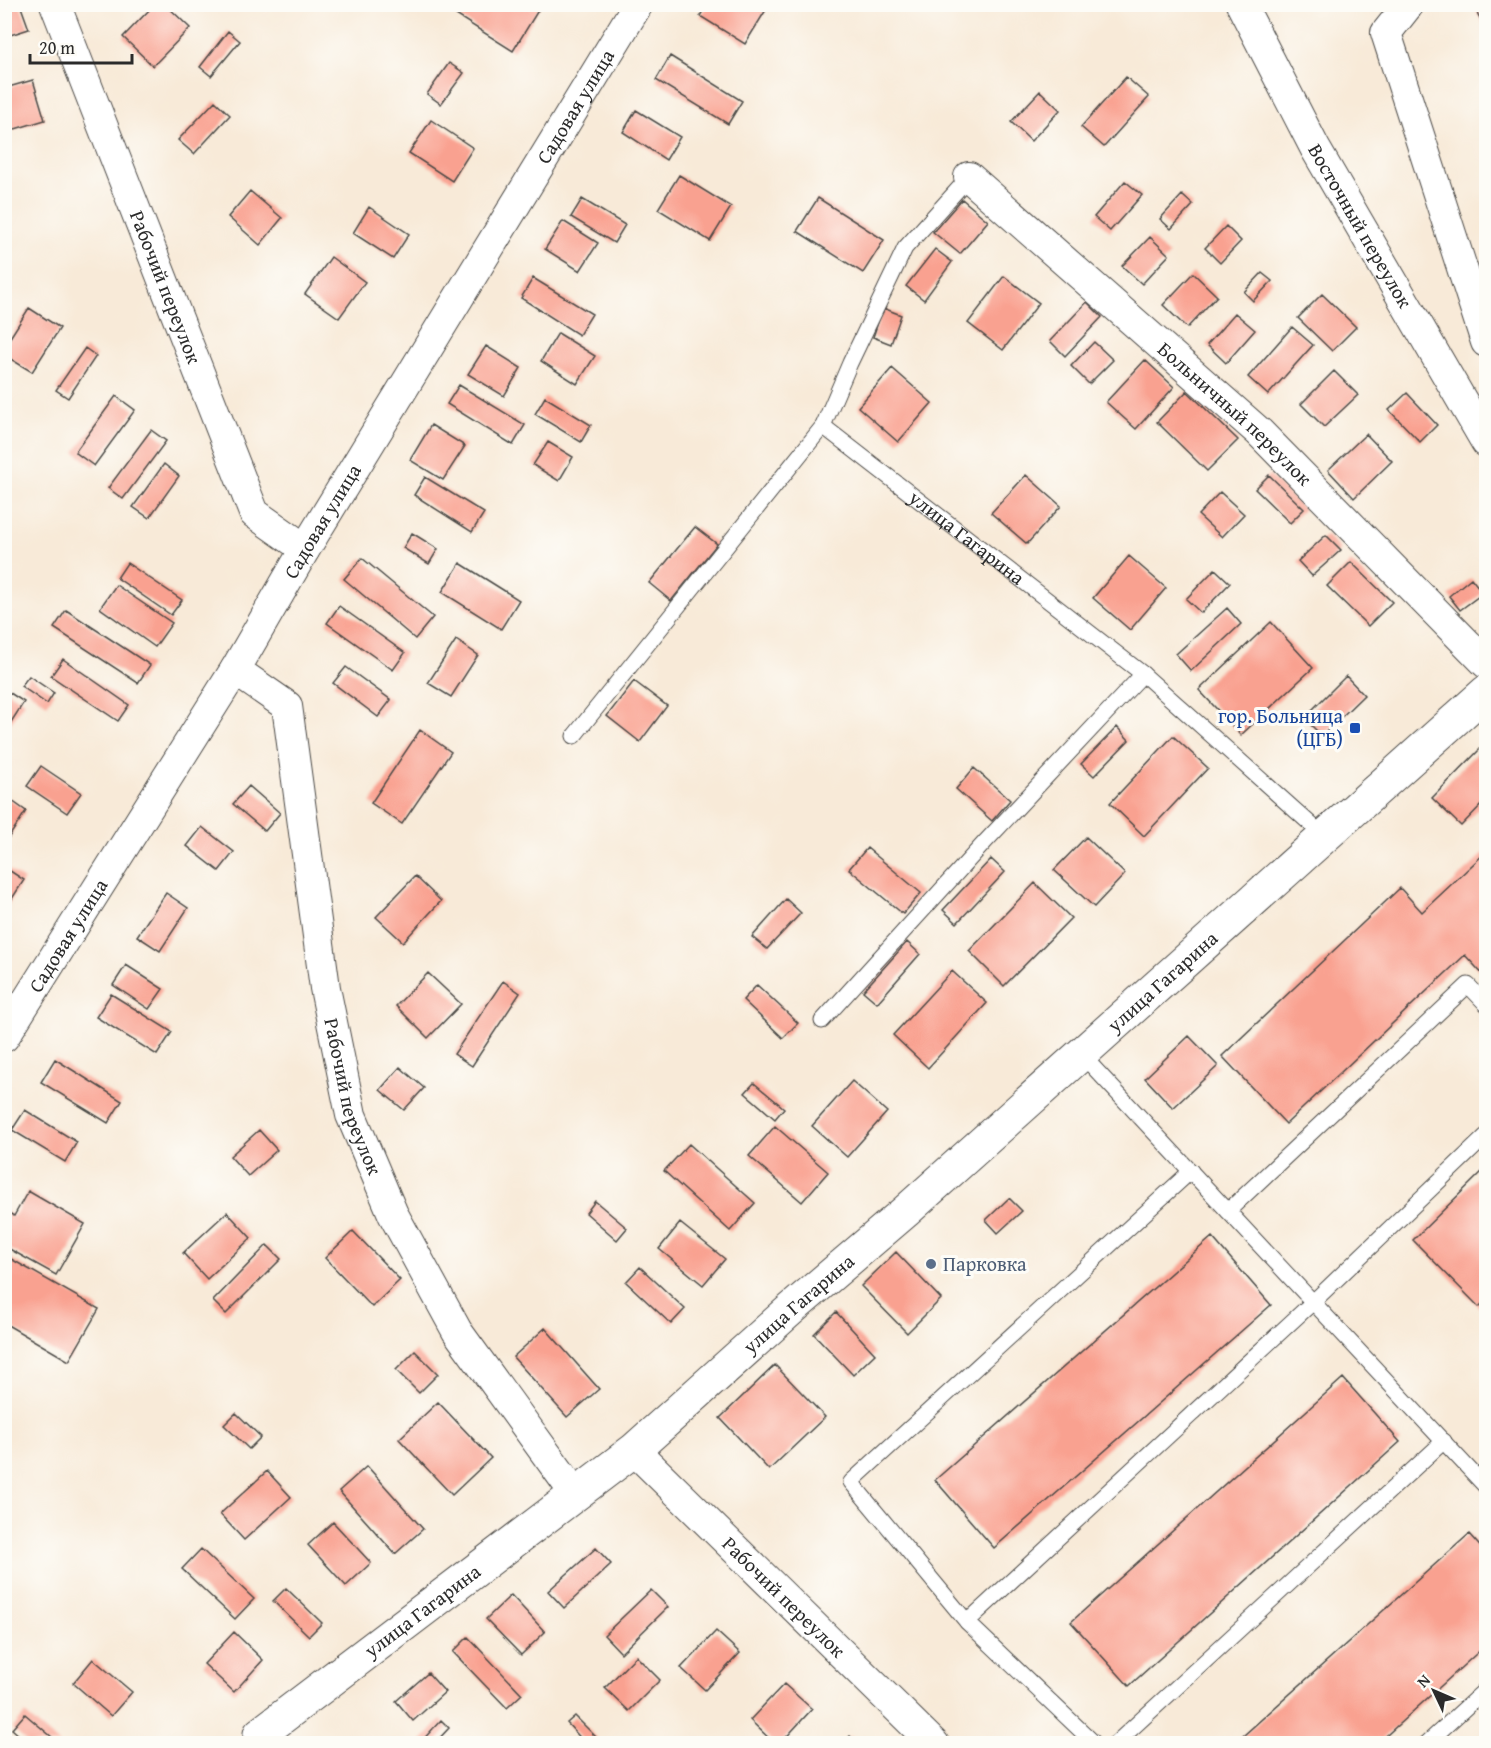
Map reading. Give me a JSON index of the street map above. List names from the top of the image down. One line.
{"streets":{"street":["Садовая улица","Восточный переулок","Рабочий переулок","Больничный переулок","улица Гагарина"]},"crossings":[["Садовая улица","Рабочий переулок"],["Рабочий переулок","улица Гагарина"]],"places":{"transit":["гор. Больница (ЦГБ)"],"other":["Парковка"]},"scale_bar":"20 m","north":"top left"}
